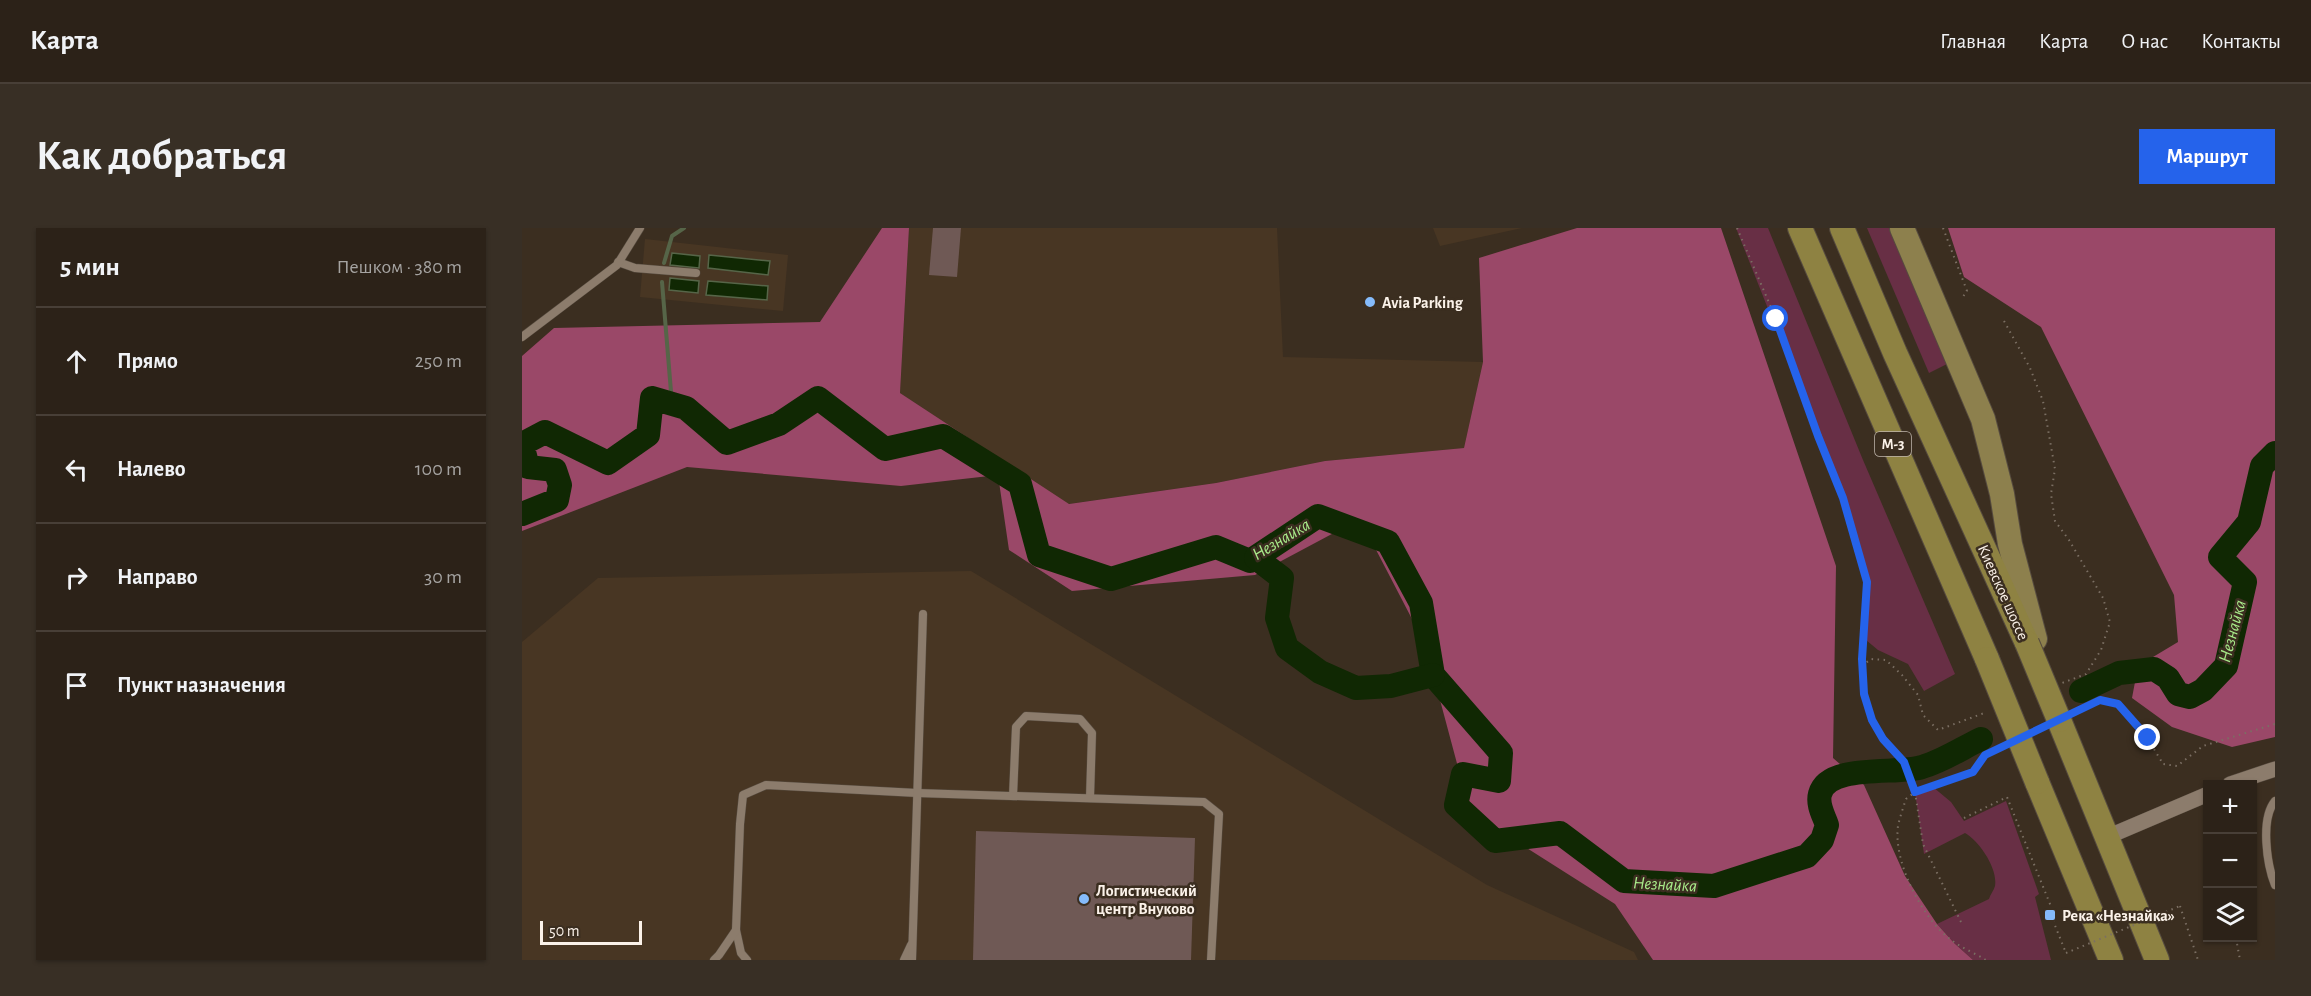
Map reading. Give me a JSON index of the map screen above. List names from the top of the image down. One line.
{"streets":{"highway":["М-3","Киевское шоссе"]},"water":["Незнайка"],"places":{"other":["Avia Parking","Логистический центр Внуково"],"transit":["Река «Незнайка»"]},"scale_bar":"50 m","page":{"header":"Карта","nav":["Главная","Карта","О нас","Контакты"],"buttons":"Маршрут","title":"Как добраться","heading":["5 мин","Пешком · 380 m"],"list":[["Прямо","250 m"],["Налево","100 m"],["Направо","30 m"],"Пункт назначения"],"map_buttons":["+","−"],"scale":"50 m"}}
